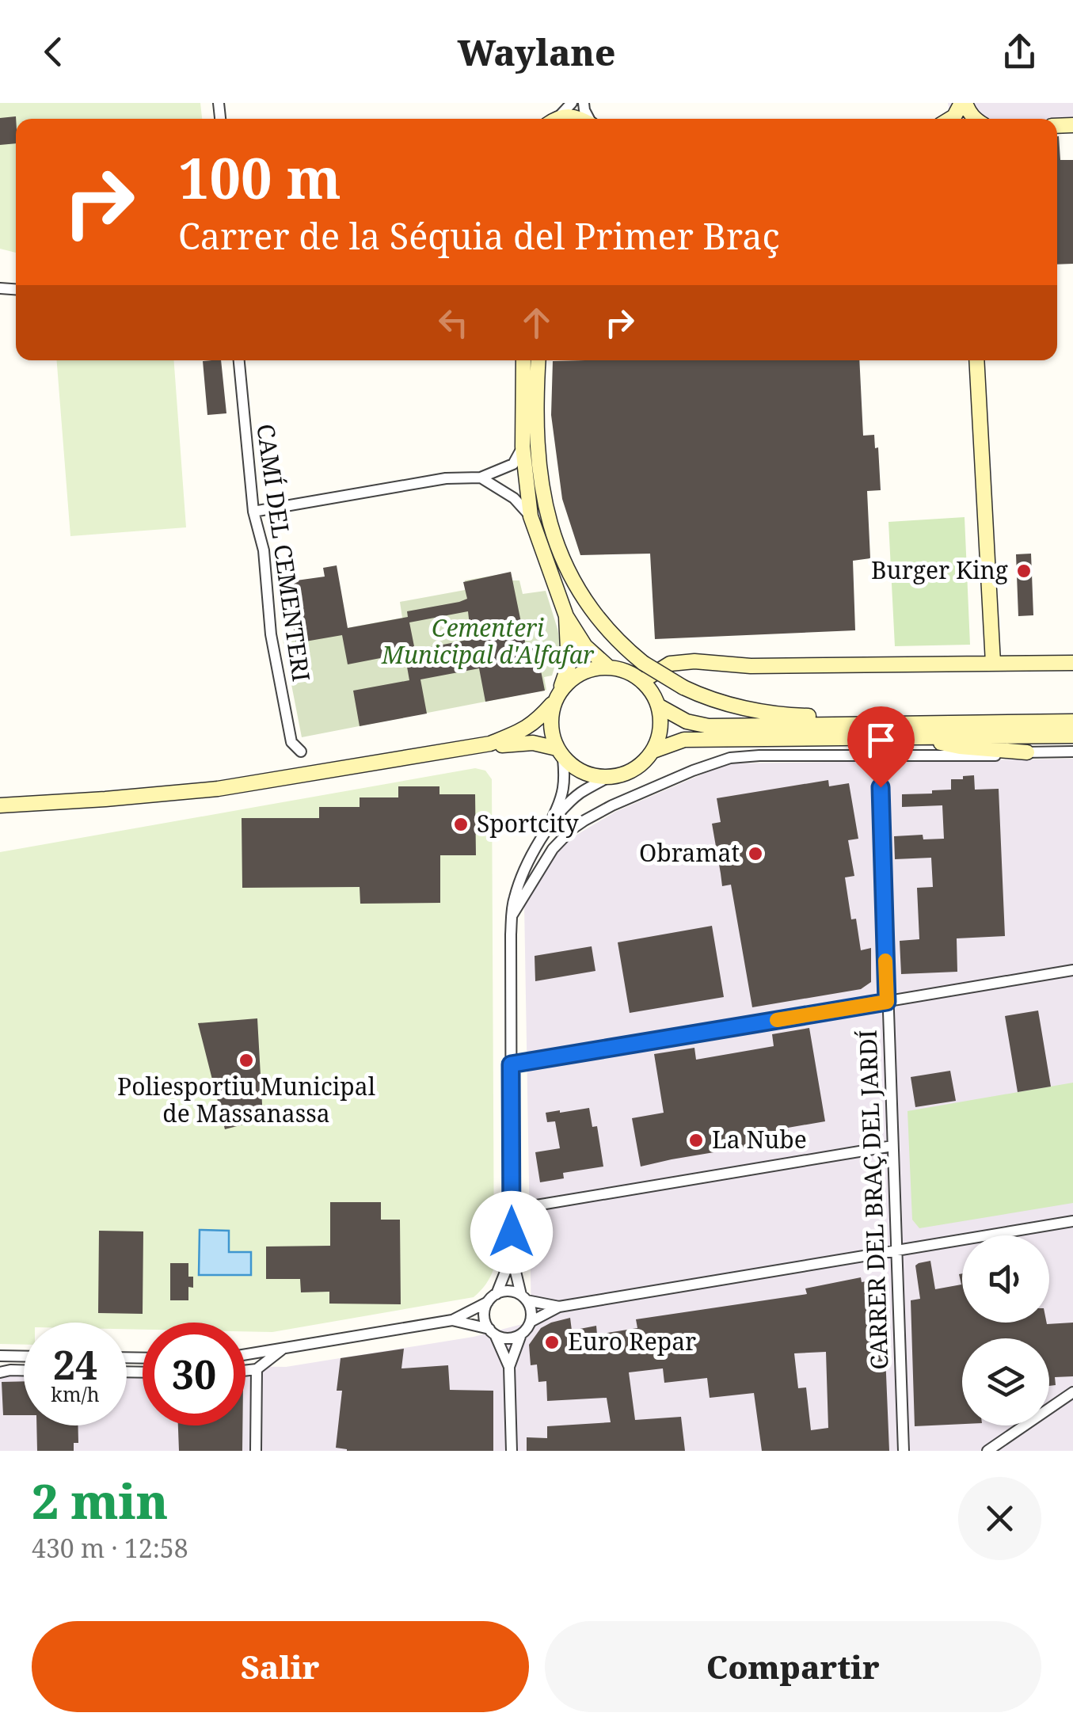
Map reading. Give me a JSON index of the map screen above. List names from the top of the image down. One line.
{"streets":{"street":["CAMÍ DEL CEMENTERI","CARRER DEL BRAÇ DEL JARDÍ"]},"parks":["Cementeri Municipal d'Alfafar"],"places":["Burger King","Sportcity","Obramat","Poliesportiu Municipal de Massanassa","La Nube","Euro Repar"],"page":{"header":"Waylane","turn":["100 m","Carrer de la Séquia del Primer Braç"],"speed":"24 km/h","limit":"30","heading":["2 min","430 m · 12:58"],"buttons":["Salir","Compartir"]}}
